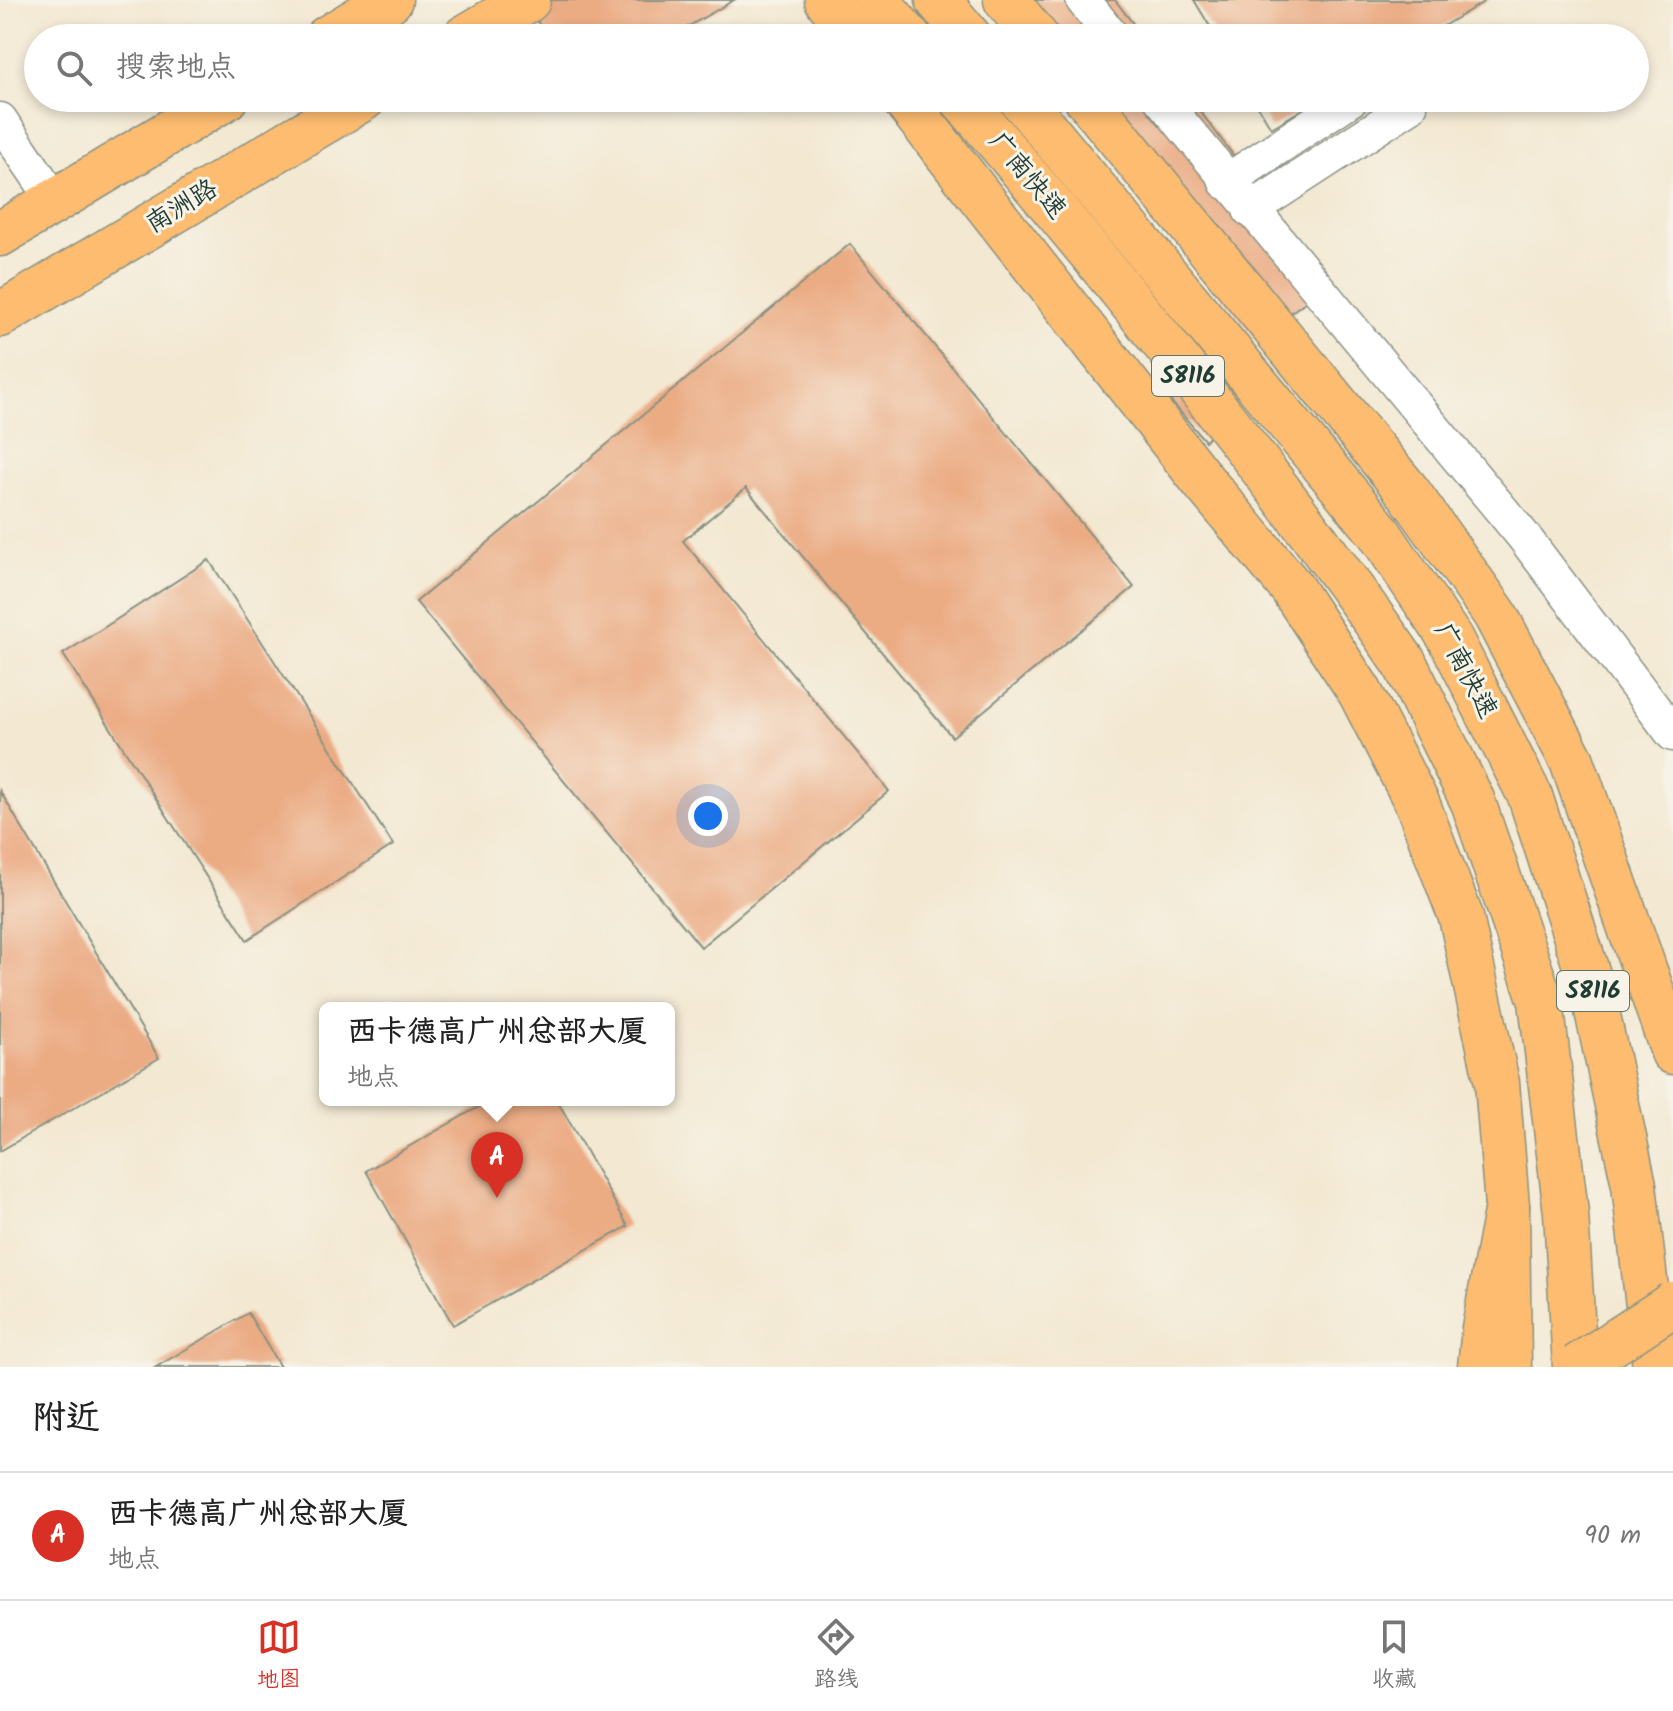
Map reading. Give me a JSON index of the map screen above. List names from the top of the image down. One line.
{"streets":{"main road":["广南快速","南洲路","S8116"]},"page":{"search":"搜索地点","popup":["西卡德高广州总部大厦","地点"],"pins":"A","heading":"附近","list":[{"mark":"A","name":"西卡德高广州总部大厦","note":"地点","value":"90 m"}],"nav":["地图","路线","收藏"]}}
